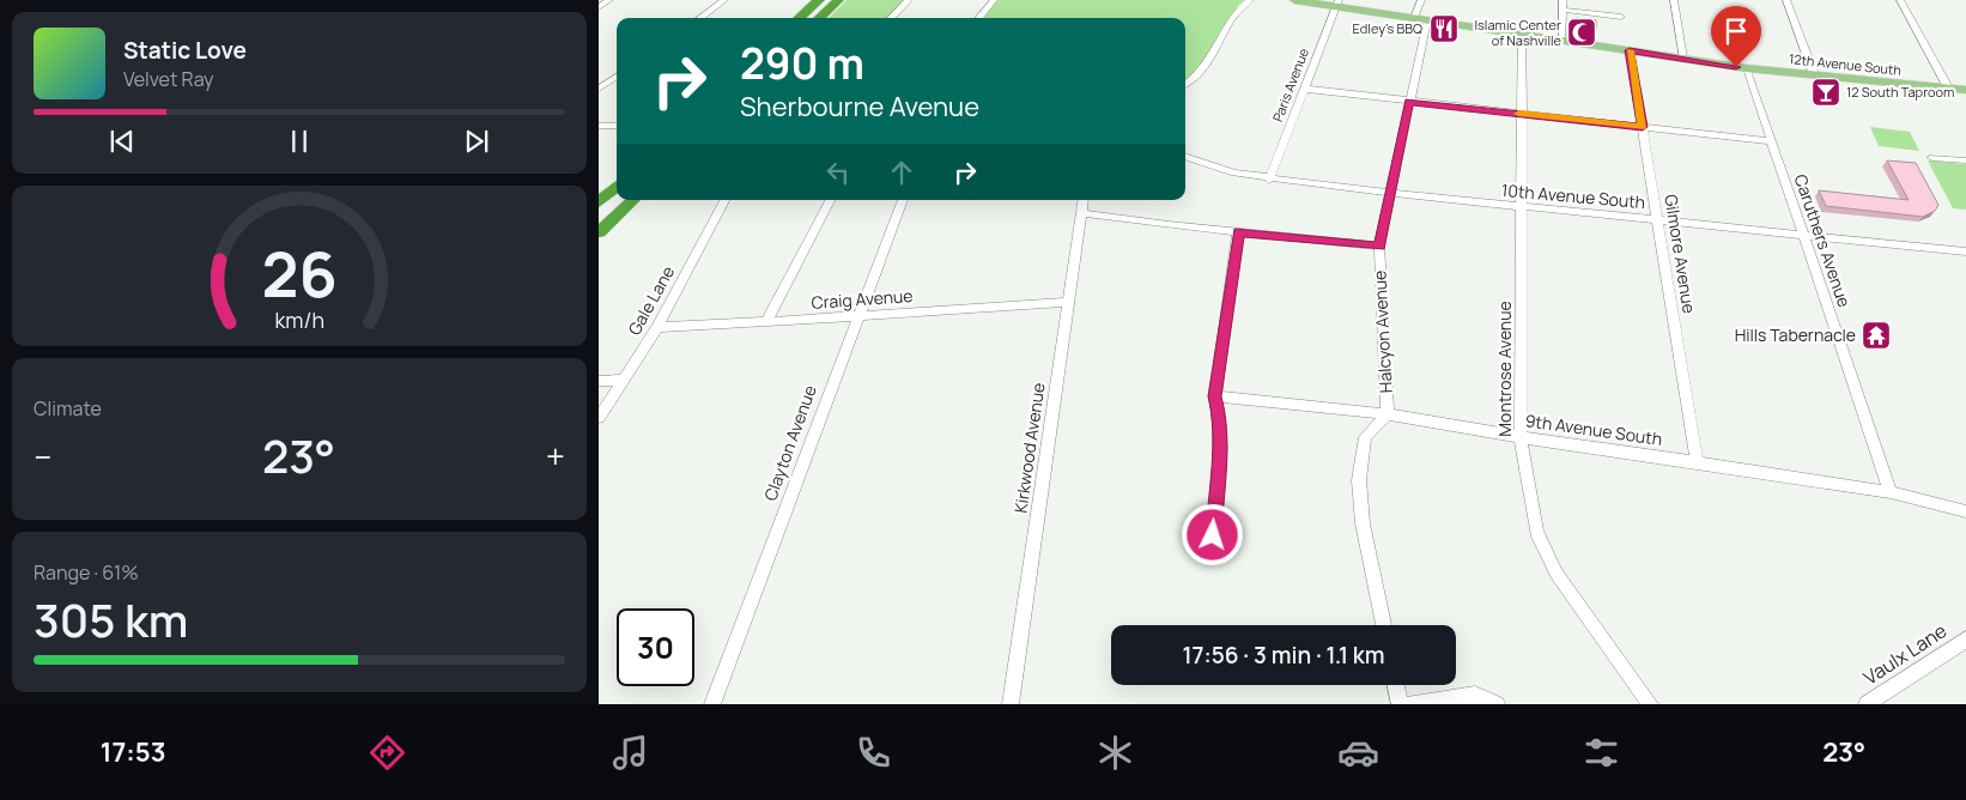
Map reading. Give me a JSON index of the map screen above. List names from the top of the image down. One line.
{"streets":{"main road":["12th Avenue South"],"street":["Paris Avenue","10th Avenue South","Caruthers Avenue","Gilmore Avenue","Craig Avenue","Gale Lane","Halcyon Avenue","Montrose Avenue","9th Avenue South","Clayton Avenue","Kirkwood Avenue","Vaulx Lane"]},"crossings":[["12th Avenue South","Paris Avenue"],["12th Avenue South","Caruthers Avenue"],["12th Avenue South","Gilmore Avenue"],["12th Avenue South","Halcyon Avenue"],["12th Avenue South","Montrose Avenue"],["Paris Avenue","10th Avenue South"],["10th Avenue South","Caruthers Avenue"],["10th Avenue South","Gilmore Avenue"],["10th Avenue South","Halcyon Avenue"],["10th Avenue South","Montrose Avenue"],["Caruthers Avenue","9th Avenue South"],["Gilmore Avenue","9th Avenue South"],["Craig Avenue","Gale Lane"],["Craig Avenue","Clayton Avenue"],["Craig Avenue","Kirkwood Avenue"],["Halcyon Avenue","9th Avenue South"],["Montrose Avenue","9th Avenue South"]],"places":{"restaurant":["Edley's BBQ"],"mosque":["Islamic Center of Nashville"],"bar":["12 South Taproom"],"temple":["Hills Tabernacle"]},"page":{"turn":["290 m","Sherbourne Avenue"],"song":["Static Love","Velvet Ray"],"tile":["Climate",["Range · 61%","305 km"]],"heat":["−","23°","+"],"limit":"30","trip":"17:56 · 3 min · 1.1 km","tabs":["17:53","23°"],"gauge":["26","km/h"]}}
